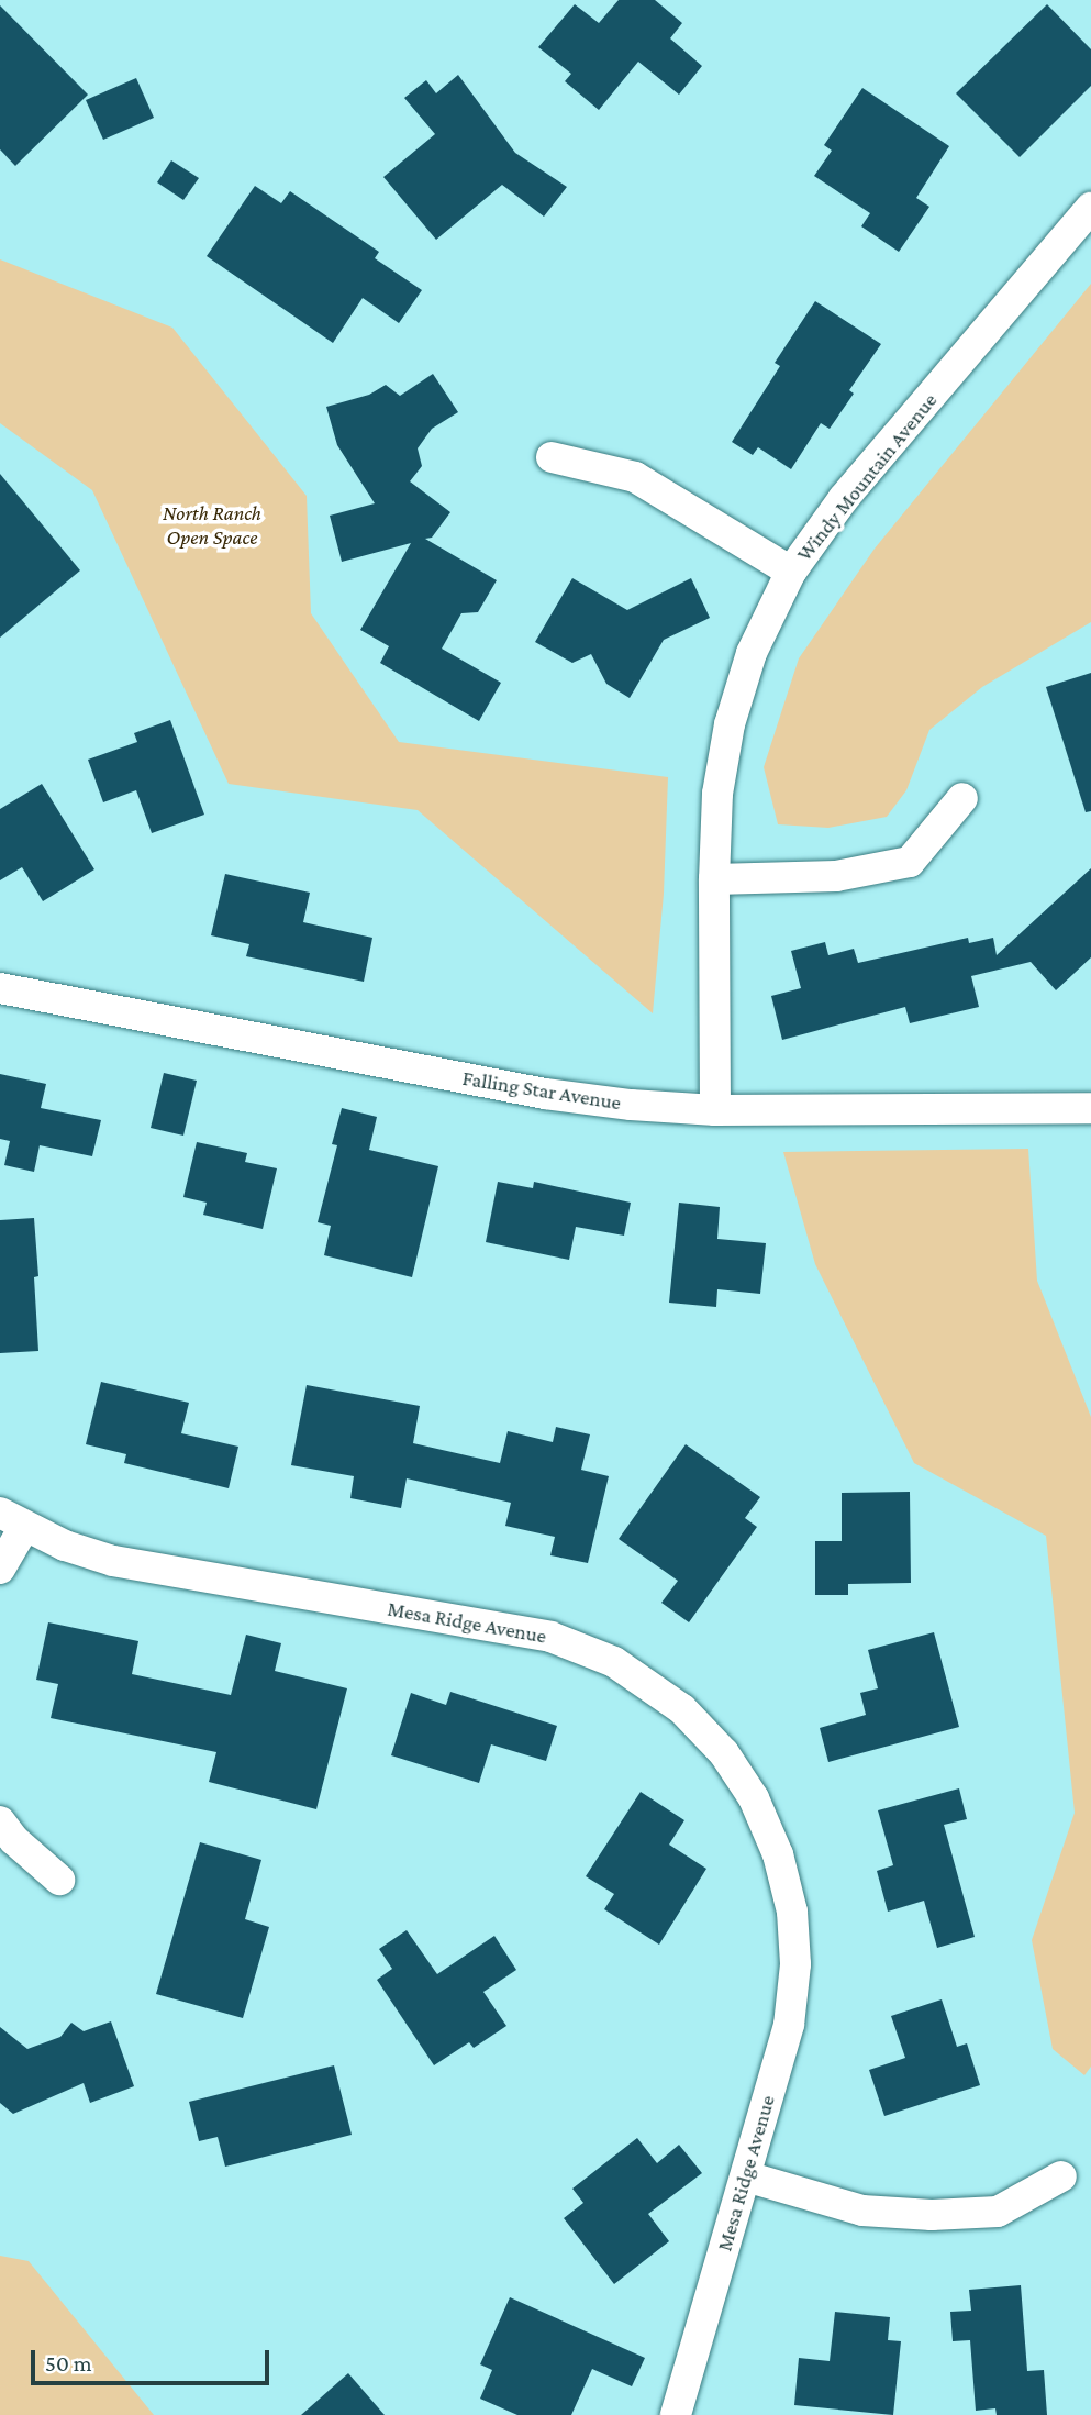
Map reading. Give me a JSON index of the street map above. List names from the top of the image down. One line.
{"streets":{"street":["Windy Mountain Avenue","Falling Star Avenue","Mesa Ridge Avenue"]},"crossings":[["Windy Mountain Avenue","Falling Star Avenue"]],"parks":["North Ranch Open Space"],"scale_bar":"50 m"}
